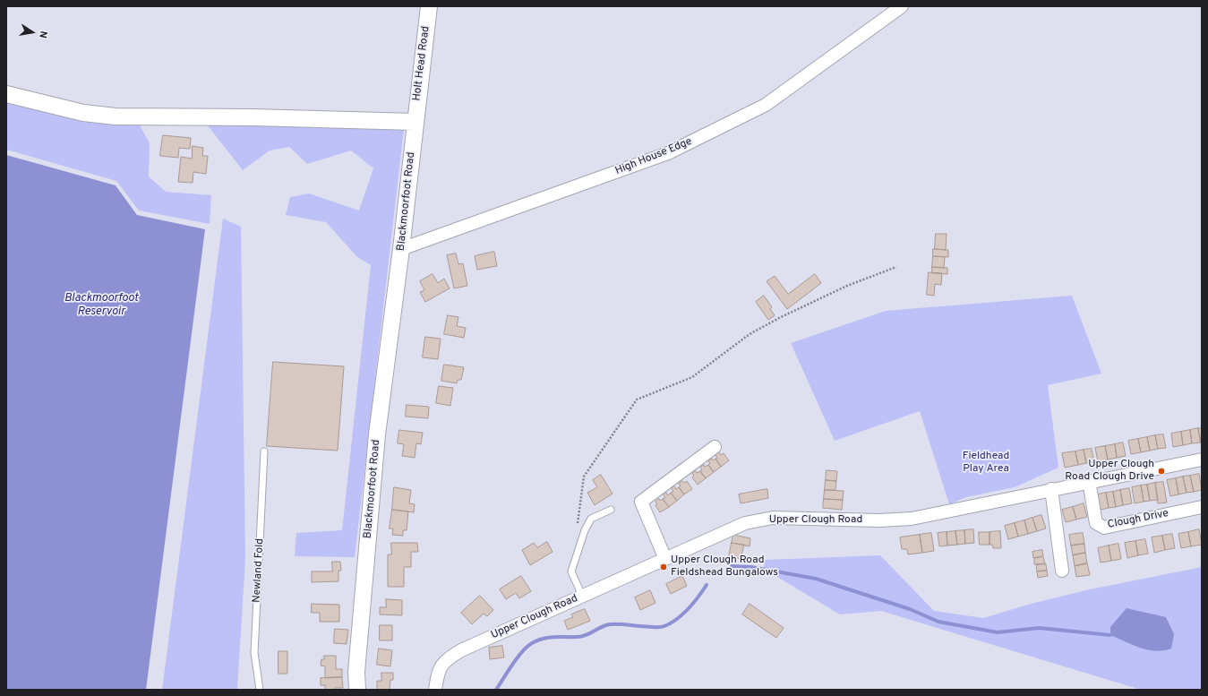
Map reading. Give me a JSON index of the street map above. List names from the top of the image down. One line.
{"streets":{"street":["Holt Head Road","High House Edge","Blackmoorfoot Road","Clough Drive","Upper Clough Road"],"lane":["Newland Fold"]},"crossings":[["Holt Head Road","Blackmoorfoot Road"],["High House Edge","Blackmoorfoot Road"],["Clough Drive","Upper Clough Road"]],"water":["Blackmoorfoot Reservoir"],"parks":["Fieldhead Play Area"],"places":["Upper Clough Road Clough Drive","Upper Clough Road Fieldshead Bungalows"],"north":"right"}
